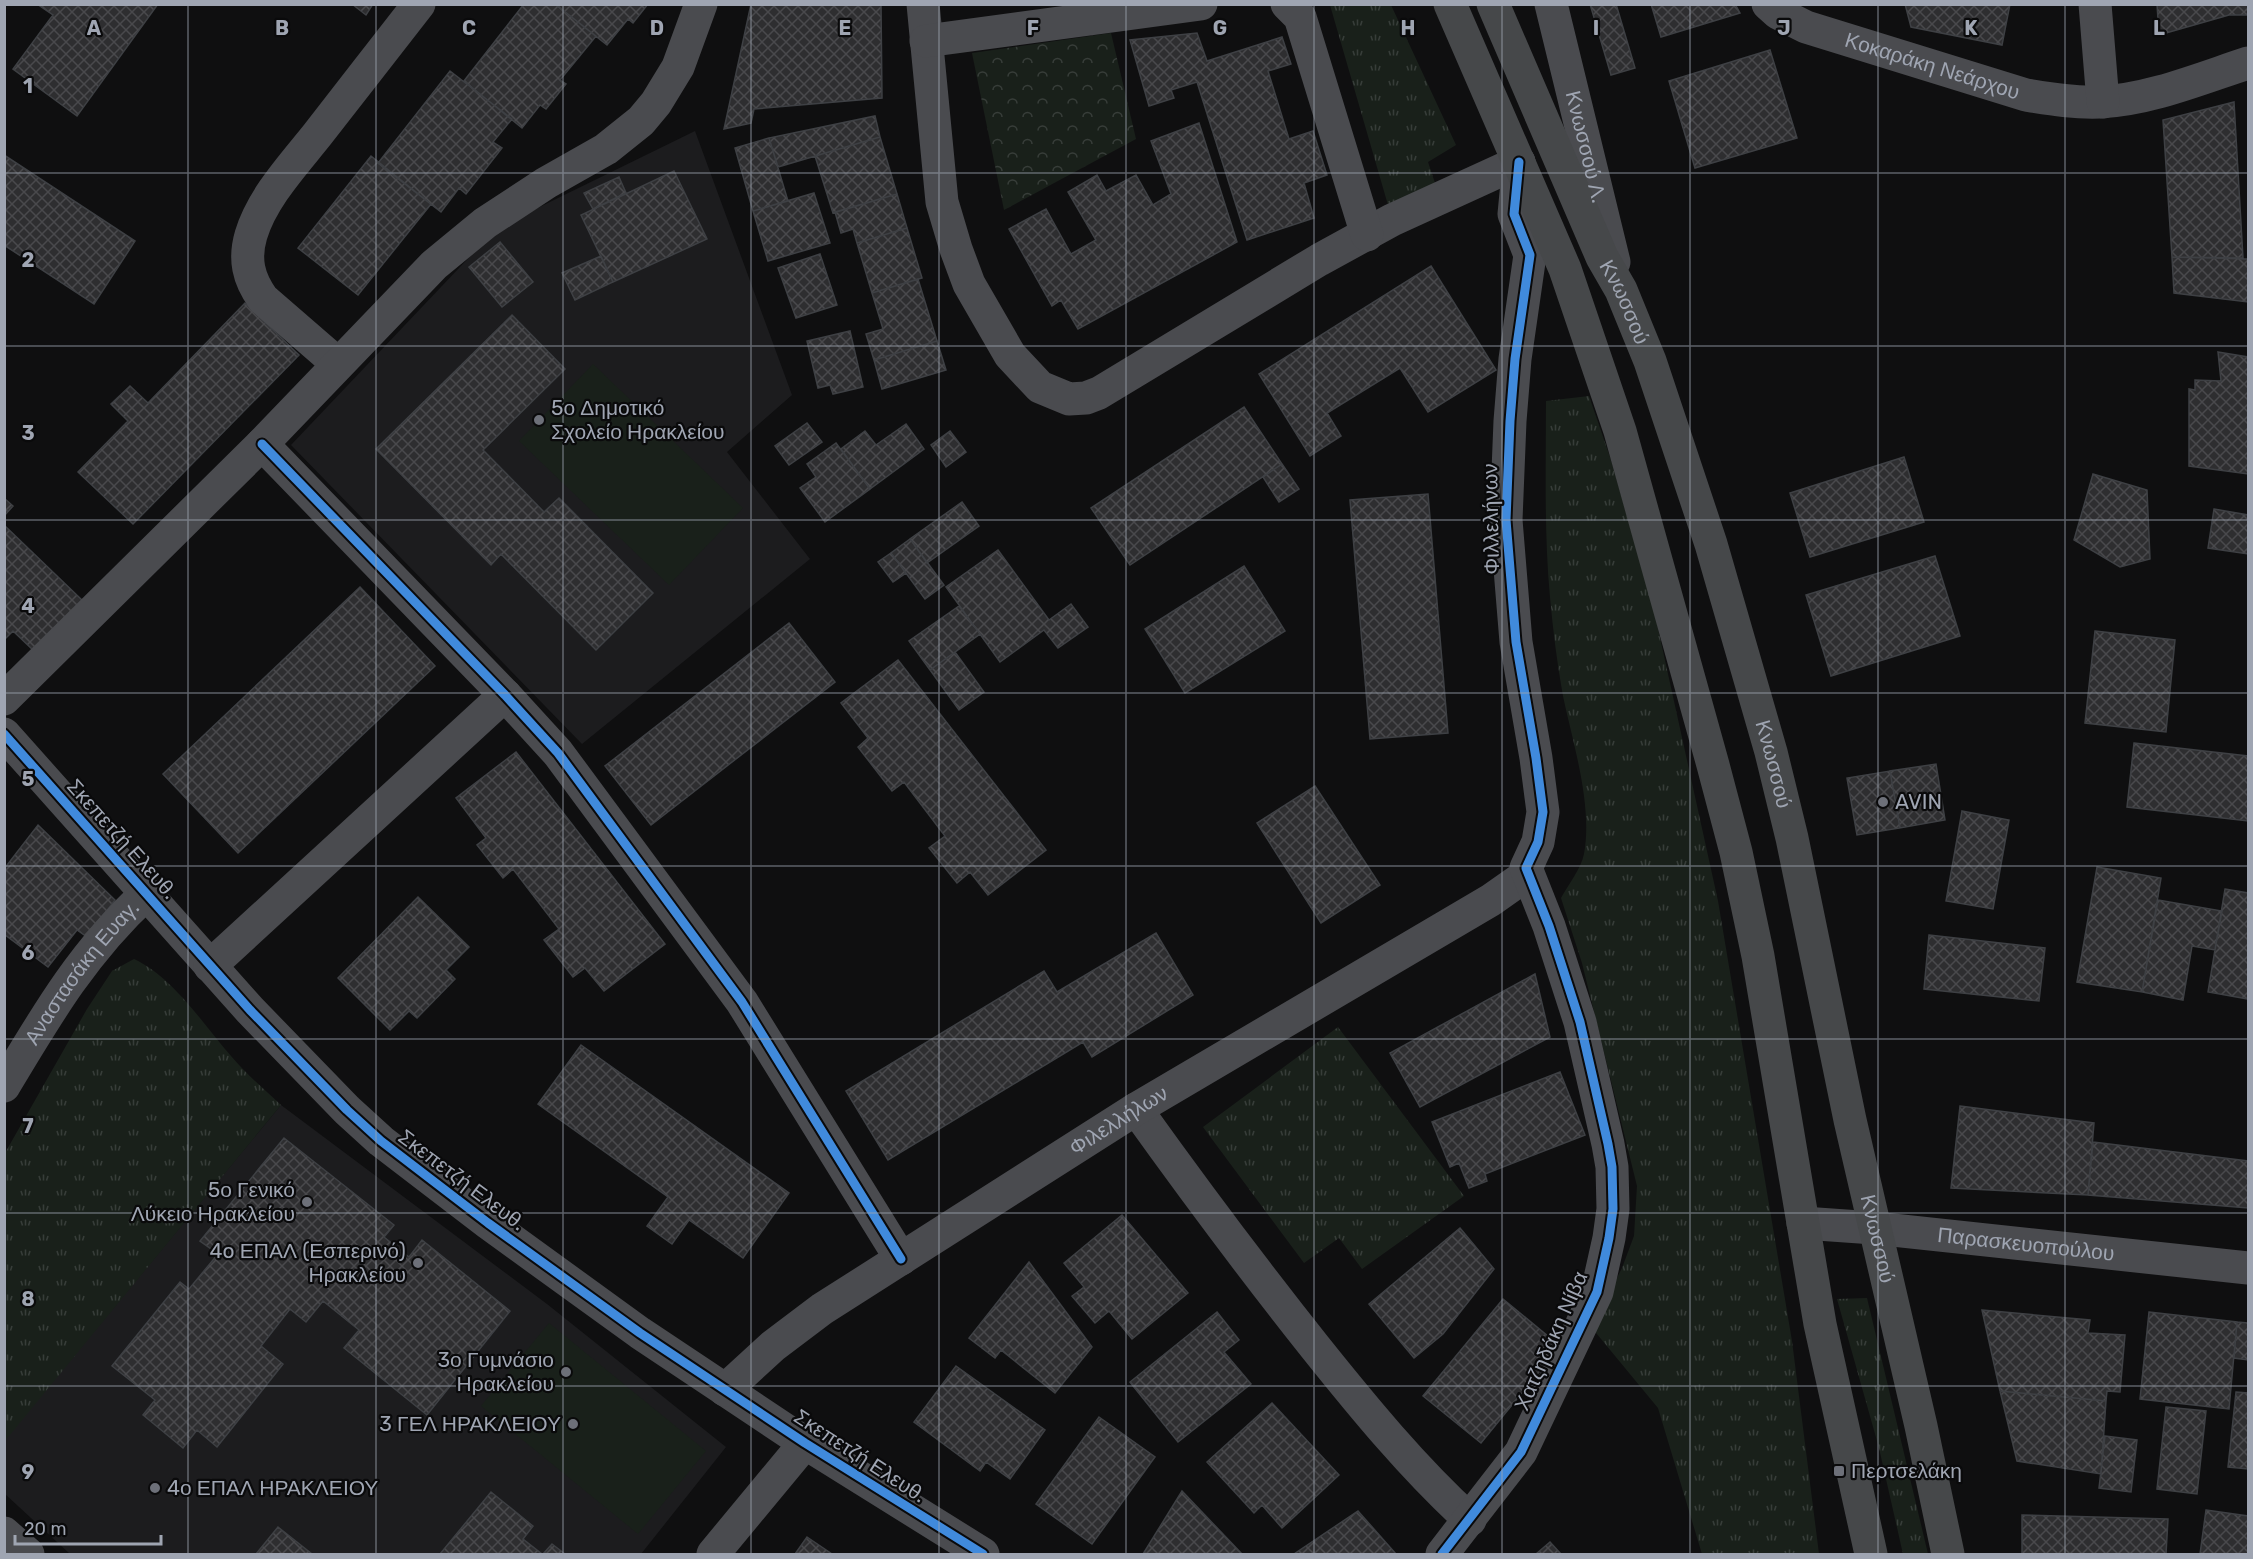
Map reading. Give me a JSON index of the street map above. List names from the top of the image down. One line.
{"streets":{"main road":["Κνωσσού"],"street":["Κοκαράκη Νεάρχου","Κνωσσού Λ.","Φιλλελήνων","Σκεπετζή Ελευθ.","Αναστασάκη Ευαγ.","Φιλελλήλων","Παρασκευοπούλου","Χατζηδάκη Νίβα"]},"crossings":[["Κνωσσού Λ.","Κνωσσού"],["Κνωσσού","Φιλλελήνων"],["Κνωσσού","Παρασκευοπούλου"],["Φιλλελήνων","Φιλελλήλων"],["Φιλλελήνων","Χατζηδάκη Νίβα"],["Σκεπετζή Ελευθ.","Αναστασάκη Ευαγ."],["Σκεπετζή Ελευθ.","Φιλελλήλων"],["Φιλελλήλων","Χατζηδάκη Νίβα"]],"places":{"other":["5ο Δημοτικό Σχολείο Ηρακλείου","AVIN","5ο Γενικό Λύκειο Ηρακλείου","4o ΕΠΑΛ (Εσπερινό) Ηρακλείου","3ο Γυμνάσιο Ηρακλείου","3 ΓΕΛ ΗΡΑΚΛΕΙΟΥ","4ο ΕΠΑΛ ΗΡΑΚΛΕΙΟΥ"],"transit":["Περτσελάκη"]},"scale_bar":"20 m","grid":{"columns":["A","B","C","D","E","F","G","H","I","J","K","L"],"rows":["1","2","3","4","5","6","7","8","9"]}}
